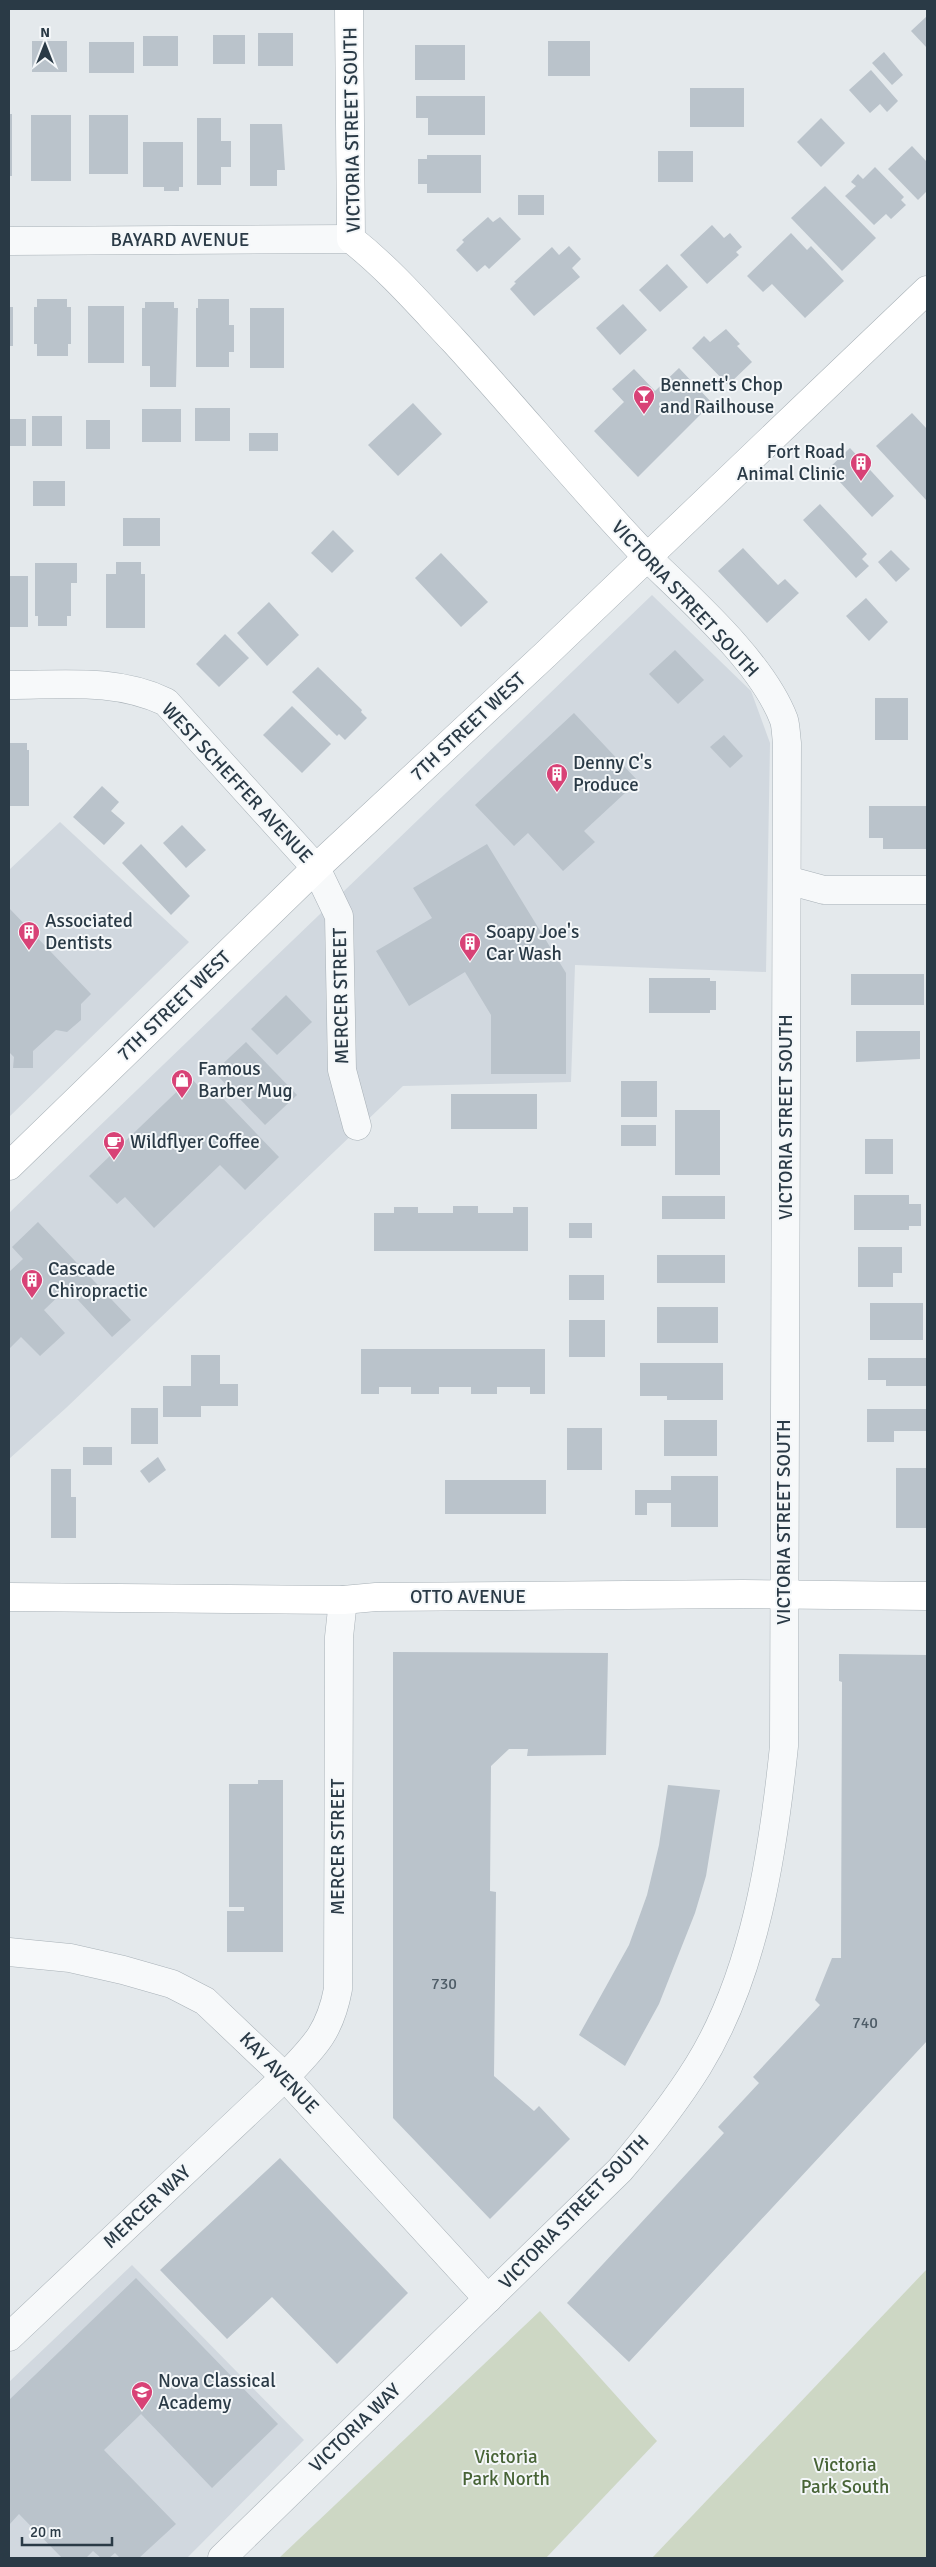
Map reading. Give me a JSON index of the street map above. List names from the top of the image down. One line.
{"streets":{"street":["VICTORIA STREET SOUTH","BAYARD AVENUE","7TH STREET WEST","WEST SCHEFFER AVENUE","MERCER STREET","OTTO AVENUE","KAY AVENUE","MERCER WAY","VICTORIA WAY"]},"crossings":[["VICTORIA STREET SOUTH","BAYARD AVENUE"],["VICTORIA STREET SOUTH","7TH STREET WEST"],["VICTORIA STREET SOUTH","OTTO AVENUE"],["VICTORIA STREET SOUTH","KAY AVENUE"],["VICTORIA STREET SOUTH","VICTORIA WAY"],["7TH STREET WEST","WEST SCHEFFER AVENUE"],["7TH STREET WEST","MERCER STREET"],["WEST SCHEFFER AVENUE","MERCER STREET"],["MERCER STREET","OTTO AVENUE"],["MERCER STREET","KAY AVENUE"],["MERCER STREET","MERCER WAY"],["KAY AVENUE","MERCER WAY"],["KAY AVENUE","VICTORIA WAY"]],"parks":["Victoria Park North","Victoria Park South"],"places":{"bar":["Bennett's Chop and Railhouse"],"building":["Fort Road Animal Clinic","Denny C's Produce","Associated Dentists","Soapy Joe's Car Wash","Cascade Chiropractic"],"shop":["Famous Barber Mug"],"cafe":["Wildflyer Coffee"],"school or university":["Nova Classical Academy"]},"house_numbers":["730","740"],"scale_bar":"20 m","north":"top"}
